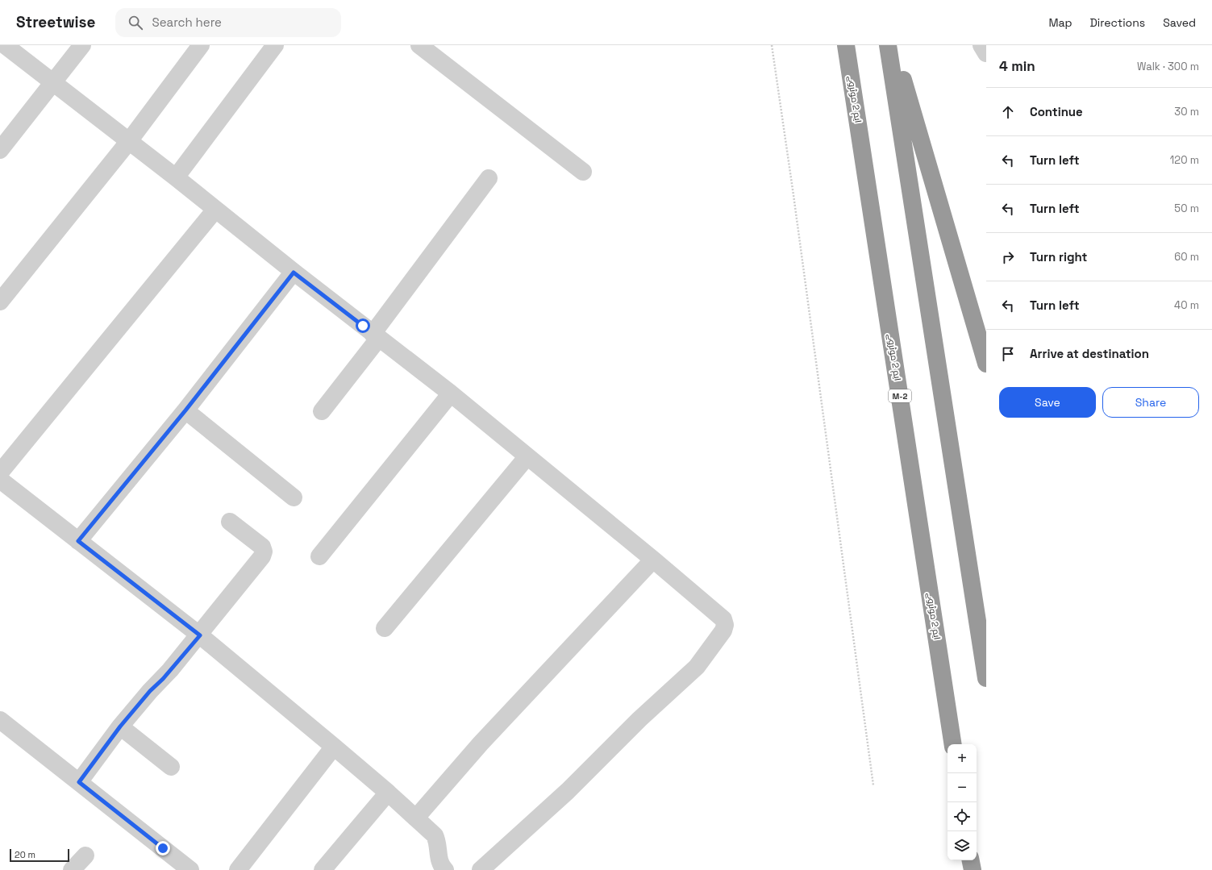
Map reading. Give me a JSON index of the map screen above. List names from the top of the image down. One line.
{"streets":{"highway":["ایم 2 موٹروے","M-2"]},"scale_bar":"20 m","page":{"header":"Streetwise","search":"Search here","nav":["Map","Directions","Saved"],"heading":["4 min","Walk · 300 m"],"list":[["Continue","30 m"],["Turn left","120 m"],["Turn left","50 m"],["Turn right","60 m"],["Turn left","40 m"],"Arrive at destination"],"buttons":["Save","Share"],"map_buttons":["+","−"],"scale":"20 m"}}
